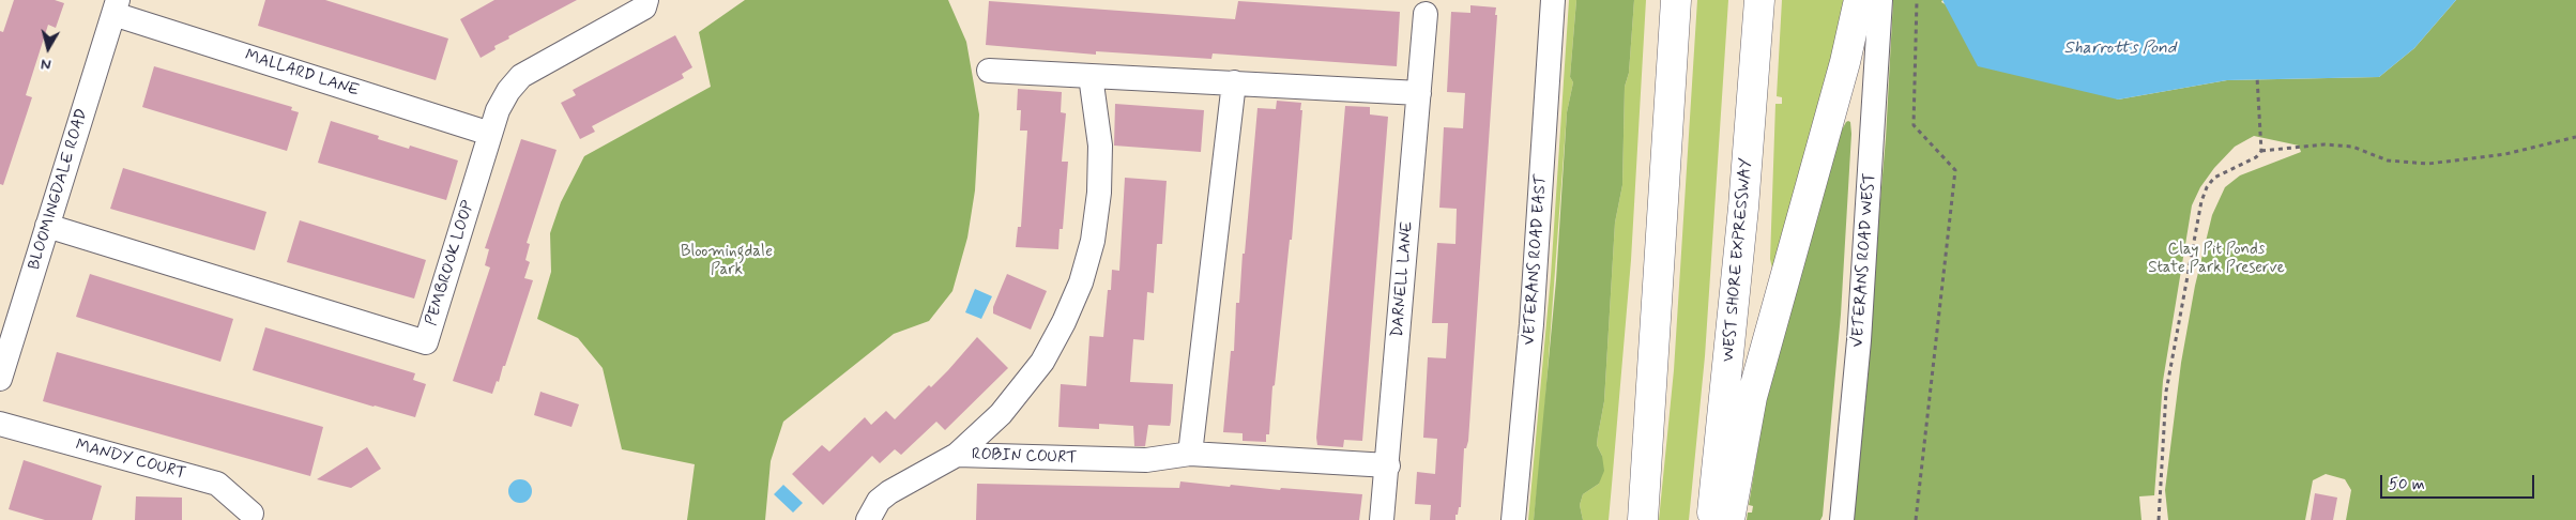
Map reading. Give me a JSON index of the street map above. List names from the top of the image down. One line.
{"streets":{"highway":["WEST SHORE EXPRESSWAY"],"street":["MALLARD LANE","BLOOMINGDALE ROAD","VETERANS ROAD EAST","VETERANS ROAD WEST","PEMBROOK LOOP","DARNELL LANE","ROBIN COURT","MANDY COURT"]},"crossings":[["MALLARD LANE","BLOOMINGDALE ROAD"],["MALLARD LANE","PEMBROOK LOOP"],["BLOOMINGDALE ROAD","PEMBROOK LOOP"]],"water":["Sharrotts Pond"],"parks":["Clay Pit Ponds State Park Preserve","Bloomingdale Park"],"scale_bar":"50 m","north":"bottom"}
